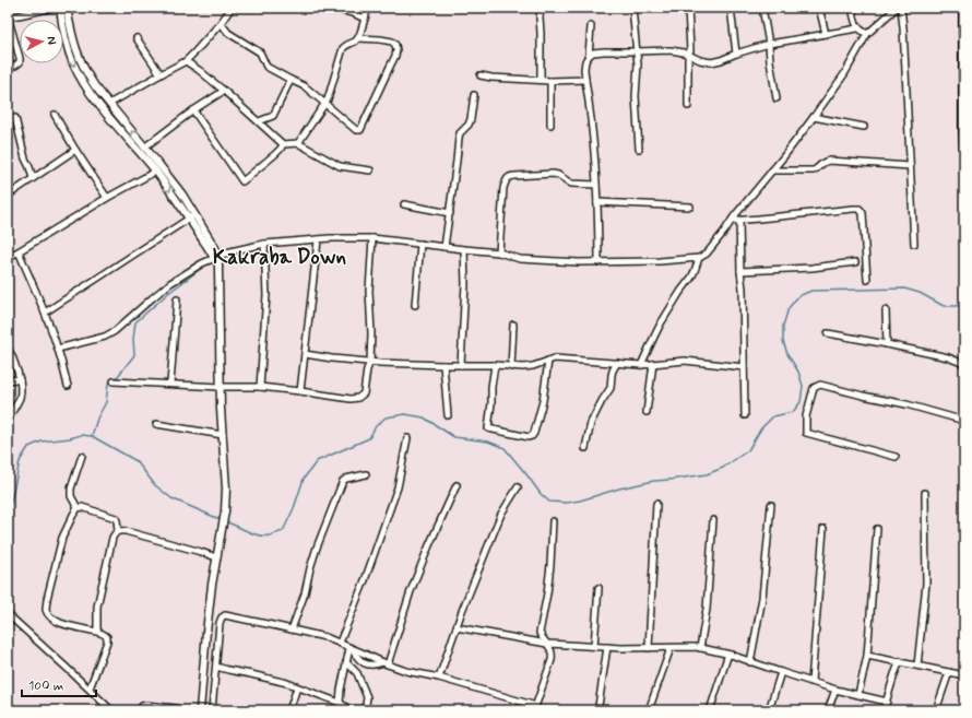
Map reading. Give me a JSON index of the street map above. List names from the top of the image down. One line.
{"districts":["Kakraba Down"],"scale_bar":"100 m","north":"right"}
